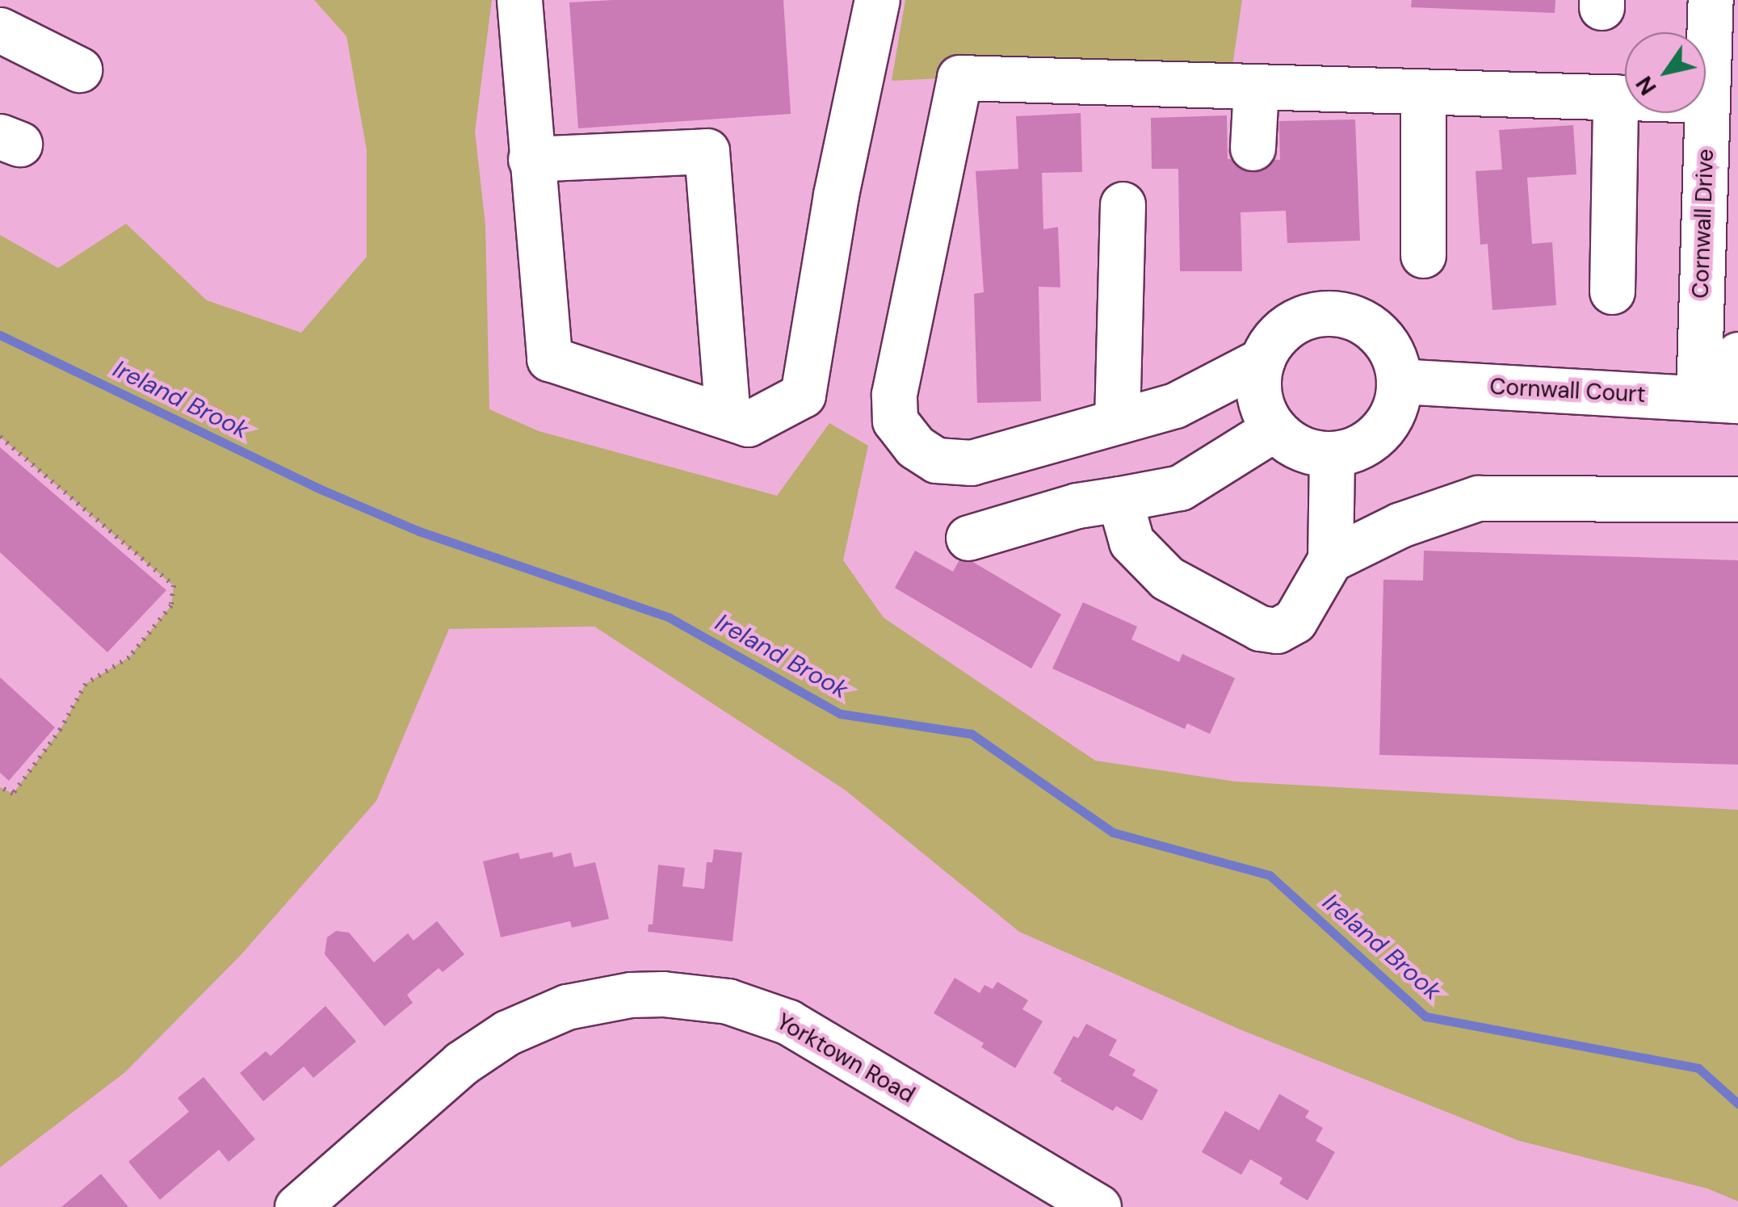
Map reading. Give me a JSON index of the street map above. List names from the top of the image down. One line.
{"streets":{"street":["Cornwall Drive","Cornwall Court","Yorktown Road"]},"crossings":[["Cornwall Drive","Cornwall Court"]],"water":["Ireland Brook"],"north":"bottom left"}
